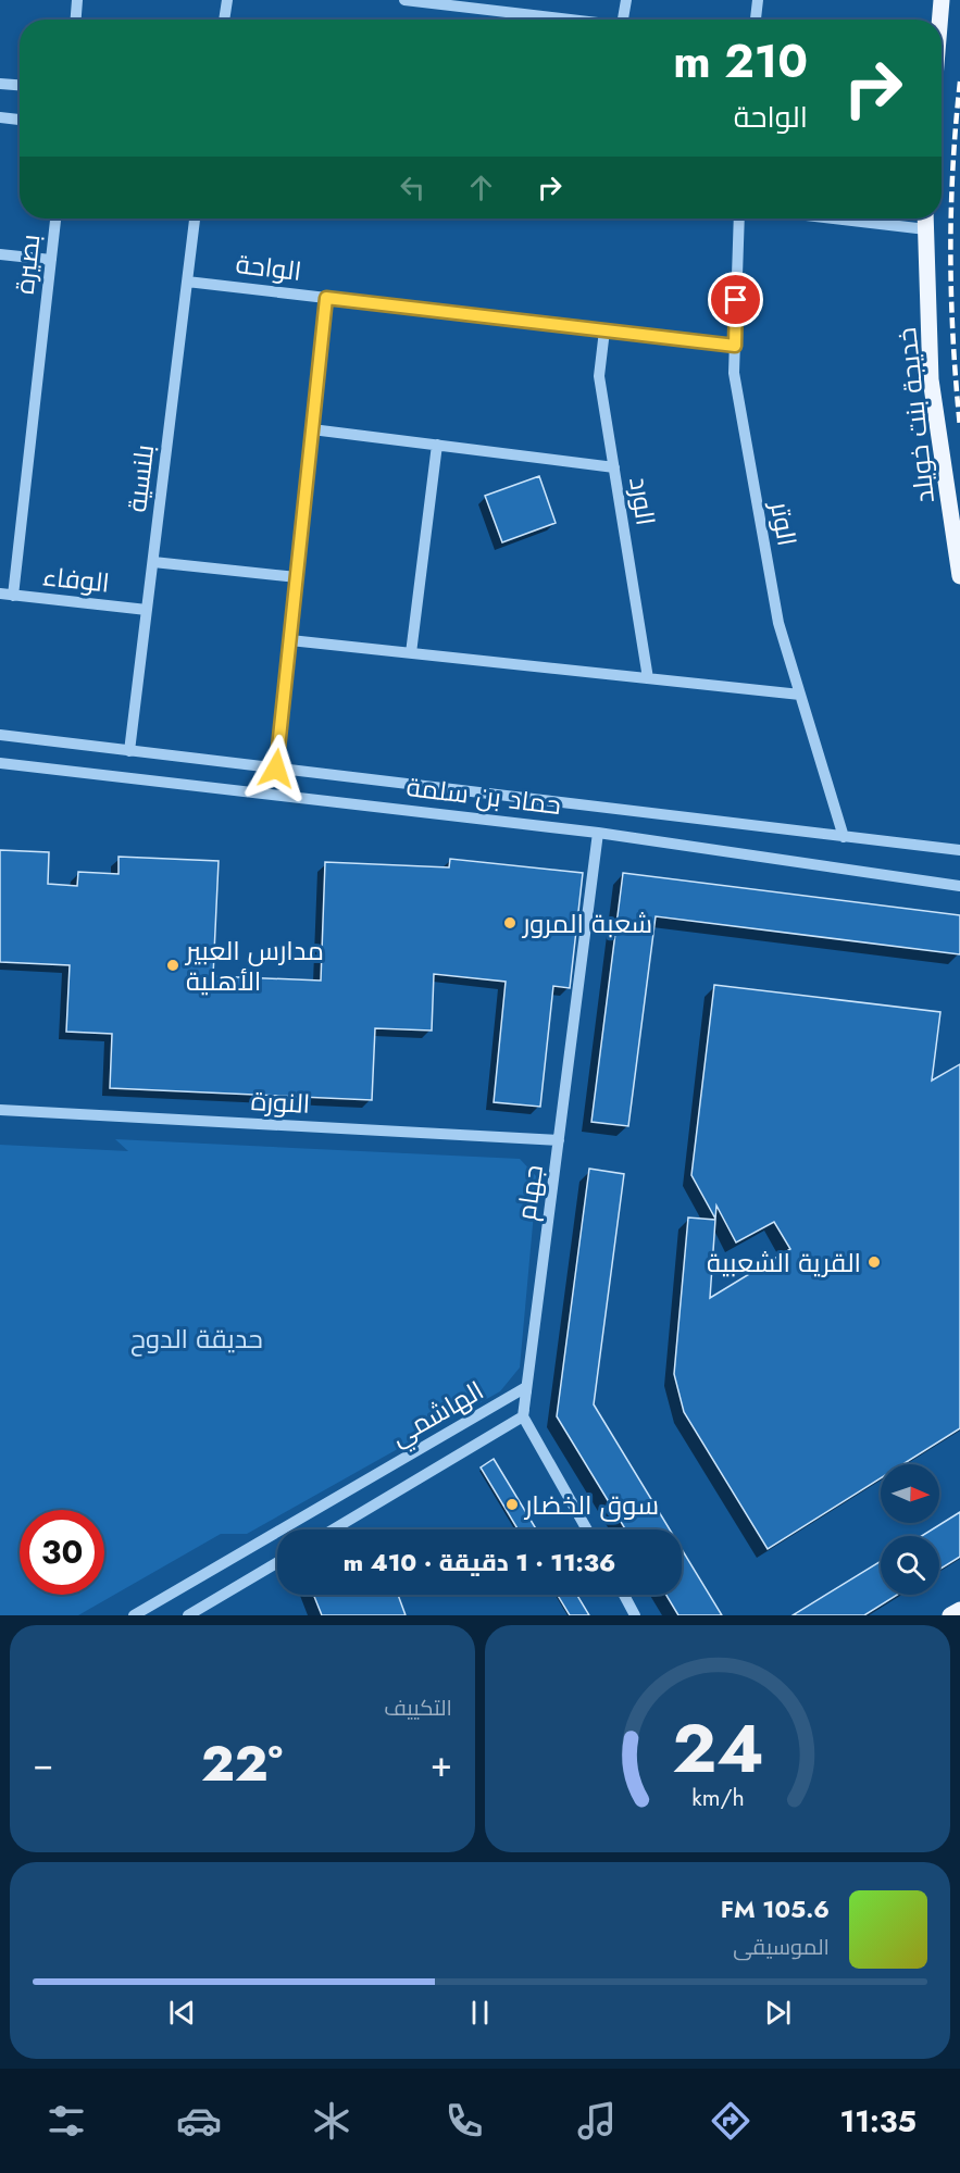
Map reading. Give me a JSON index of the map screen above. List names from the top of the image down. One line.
{"streets":{"main road":["خديجة بنت خويلد"],"street":["بصيرة","الواحة","بلنسية","الورد","الوتر","الوفاء","حماد بن سلمة","النورة","جهام","الهاشمي"]},"crossings":[["بصيرة","الوفاء"],["الواحة","بلنسية"],["الواحة","الورد"],["الواحة","الوتر"],["بلنسية","الوفاء"],["بلنسية","حماد بن سلمة"],["الوتر","حماد بن سلمة"],["حماد بن سلمة","جهام"],["النورة","جهام"],["جهام","الهاشمي"]],"parks":["حديقة الدوح"],"places":["شعبة المرور","مدارس العبير الأهلية","القرية الشعبية","سوق الخضار"],"north":"right","page":{"turn":["210 m","الواحة"],"limit":"30","trip":"11:36 · 1 دقيقة · 410 m","tile":"التكييف","heat":["−","22°","+"],"song":["105.6 FM","الموسيقى"],"tabs":"11:35","gauge":["24","km/h"]}}
